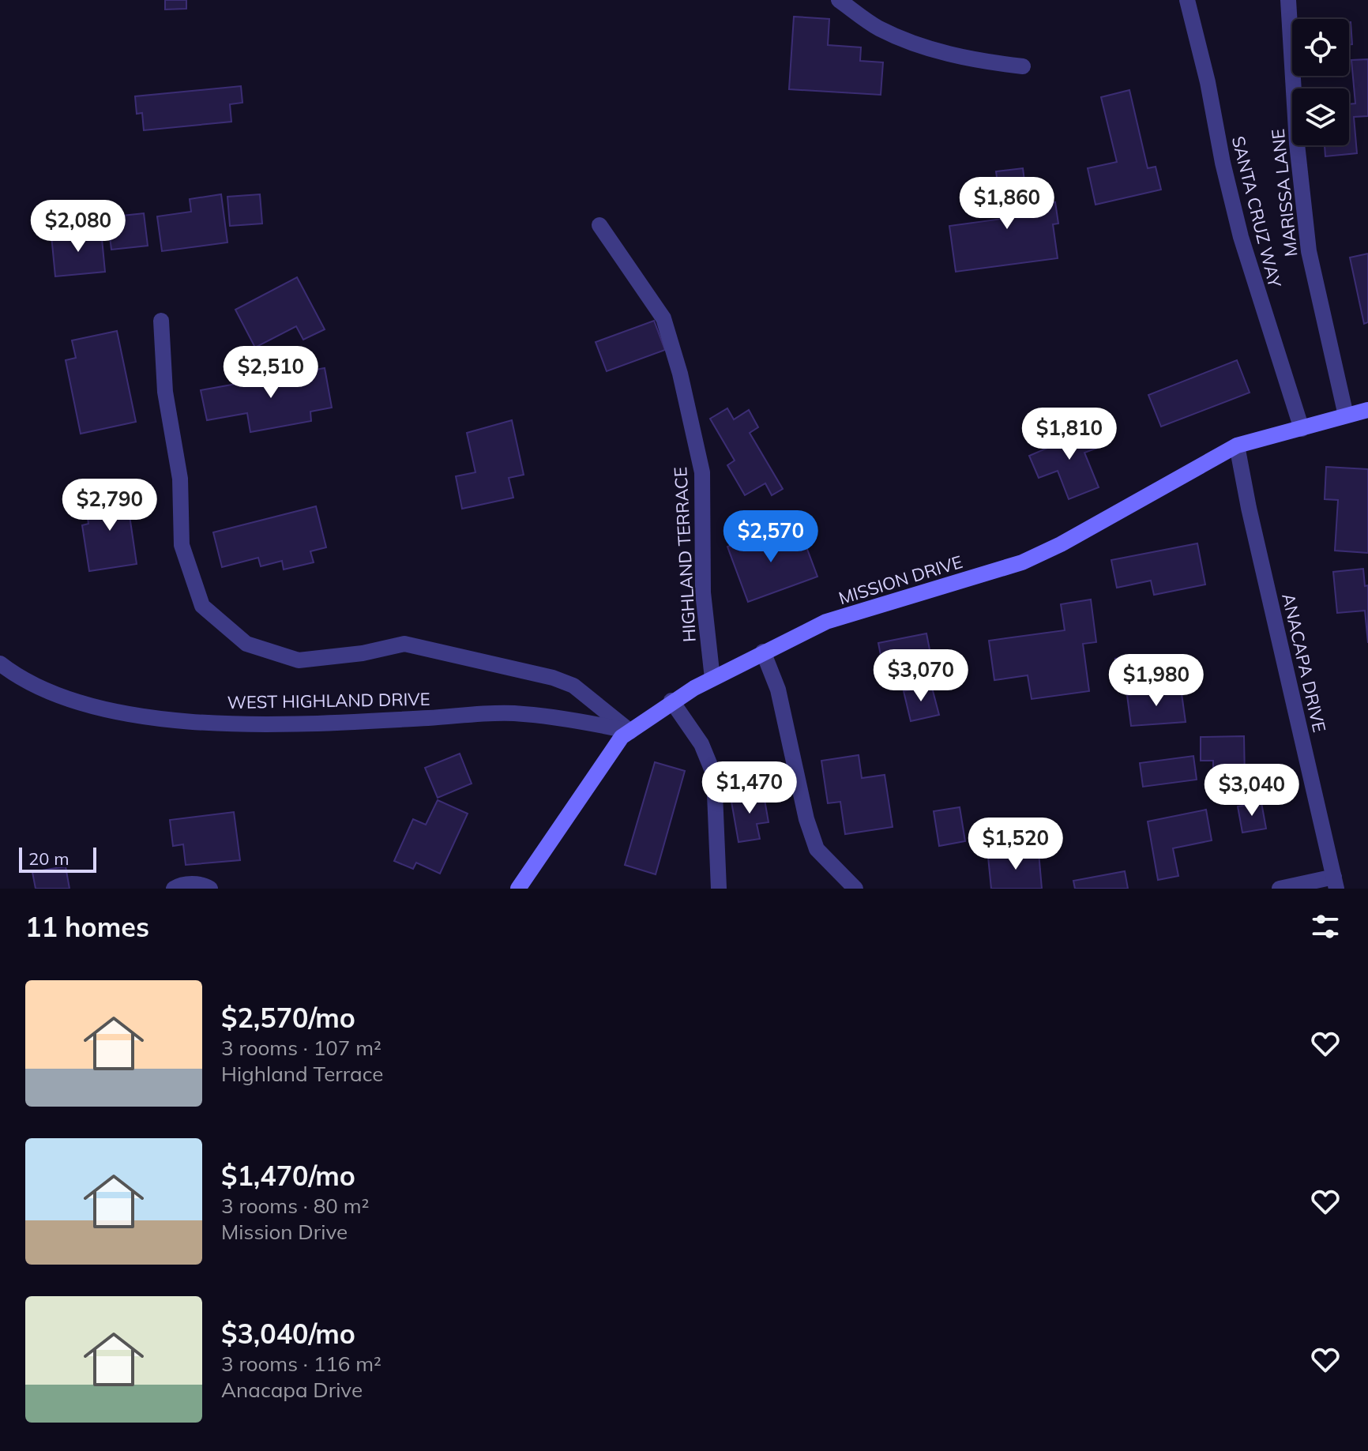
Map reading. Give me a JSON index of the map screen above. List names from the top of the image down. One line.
{"streets":{"street":["MARISSA LANE","SANTA CRUZ WAY","HIGHLAND TERRACE","MISSION DRIVE","ANACAPA DRIVE","WEST HIGHLAND DRIVE"]},"crossings":[["MARISSA LANE","MISSION DRIVE"],["SANTA CRUZ WAY","MISSION DRIVE"],["HIGHLAND TERRACE","MISSION DRIVE"],["MISSION DRIVE","ANACAPA DRIVE"],["MISSION DRIVE","WEST HIGHLAND DRIVE"]],"scale_bar":"20 m","page":{"price":["$1,860","$2,080","$2,510","$1,810","$2,790","$2,570","$3,070","$1,980","$1,470","$3,040","$1,520"],"scale":"20 m","heading":"11 homes","list":[{"name":"$2,570/mo","note":"3 rooms · 107 m² · Highland Terrace"},{"name":"$1,470/mo","note":"3 rooms · 80 m² · Mission Drive"},{"name":"$3,040/mo","note":"3 rooms · 116 m² · Anacapa Drive"}]}}
